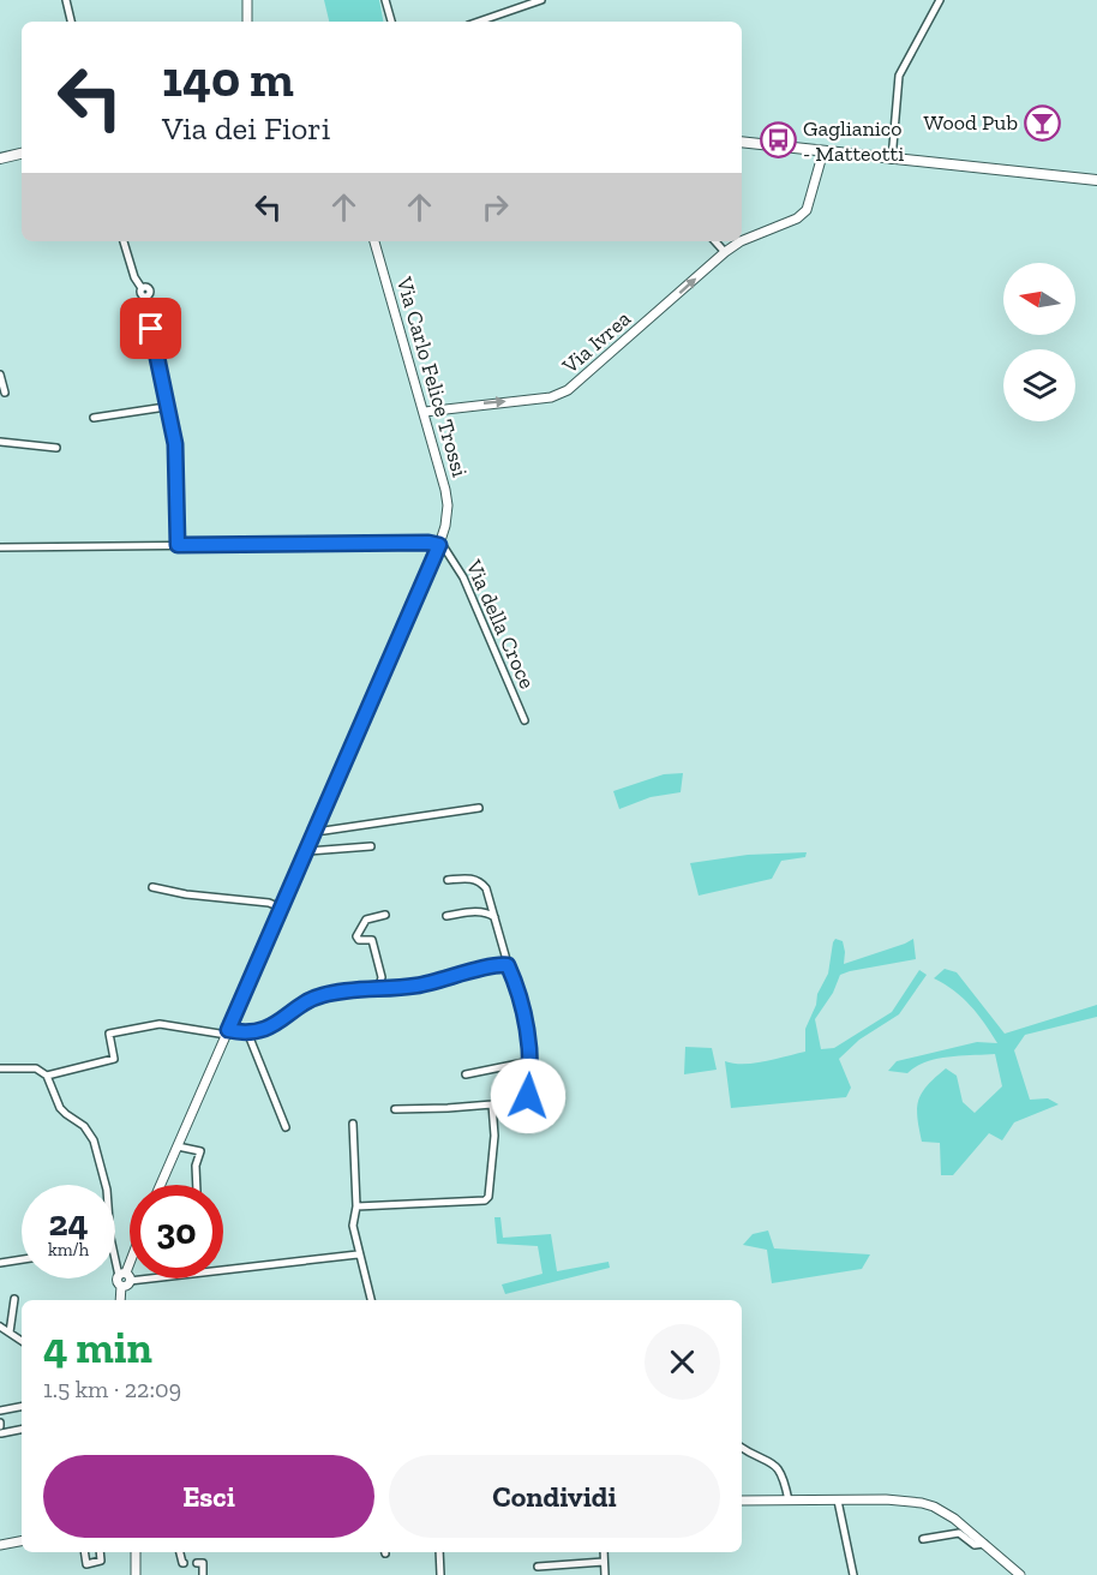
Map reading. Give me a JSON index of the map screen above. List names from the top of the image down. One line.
{"streets":{"street":["Via Ivrea","Via Carlo Felice Trossi","Via della Croce"]},"crossings":[["Via Ivrea","Via Carlo Felice Trossi"],["Via Carlo Felice Trossi","Via della Croce"]],"one_way":["Via Ivrea"],"places":{"bar":["Wood Pub"],"bus stop":["Gaglianico - Matteotti"]},"north":"left","page":{"turn":["140 m","Via dei Fiori"],"speed":"24 km/h","limit":"30","heading":["4 min","1.5 km · 22:09"],"buttons":["Esci","Condividi"]}}
